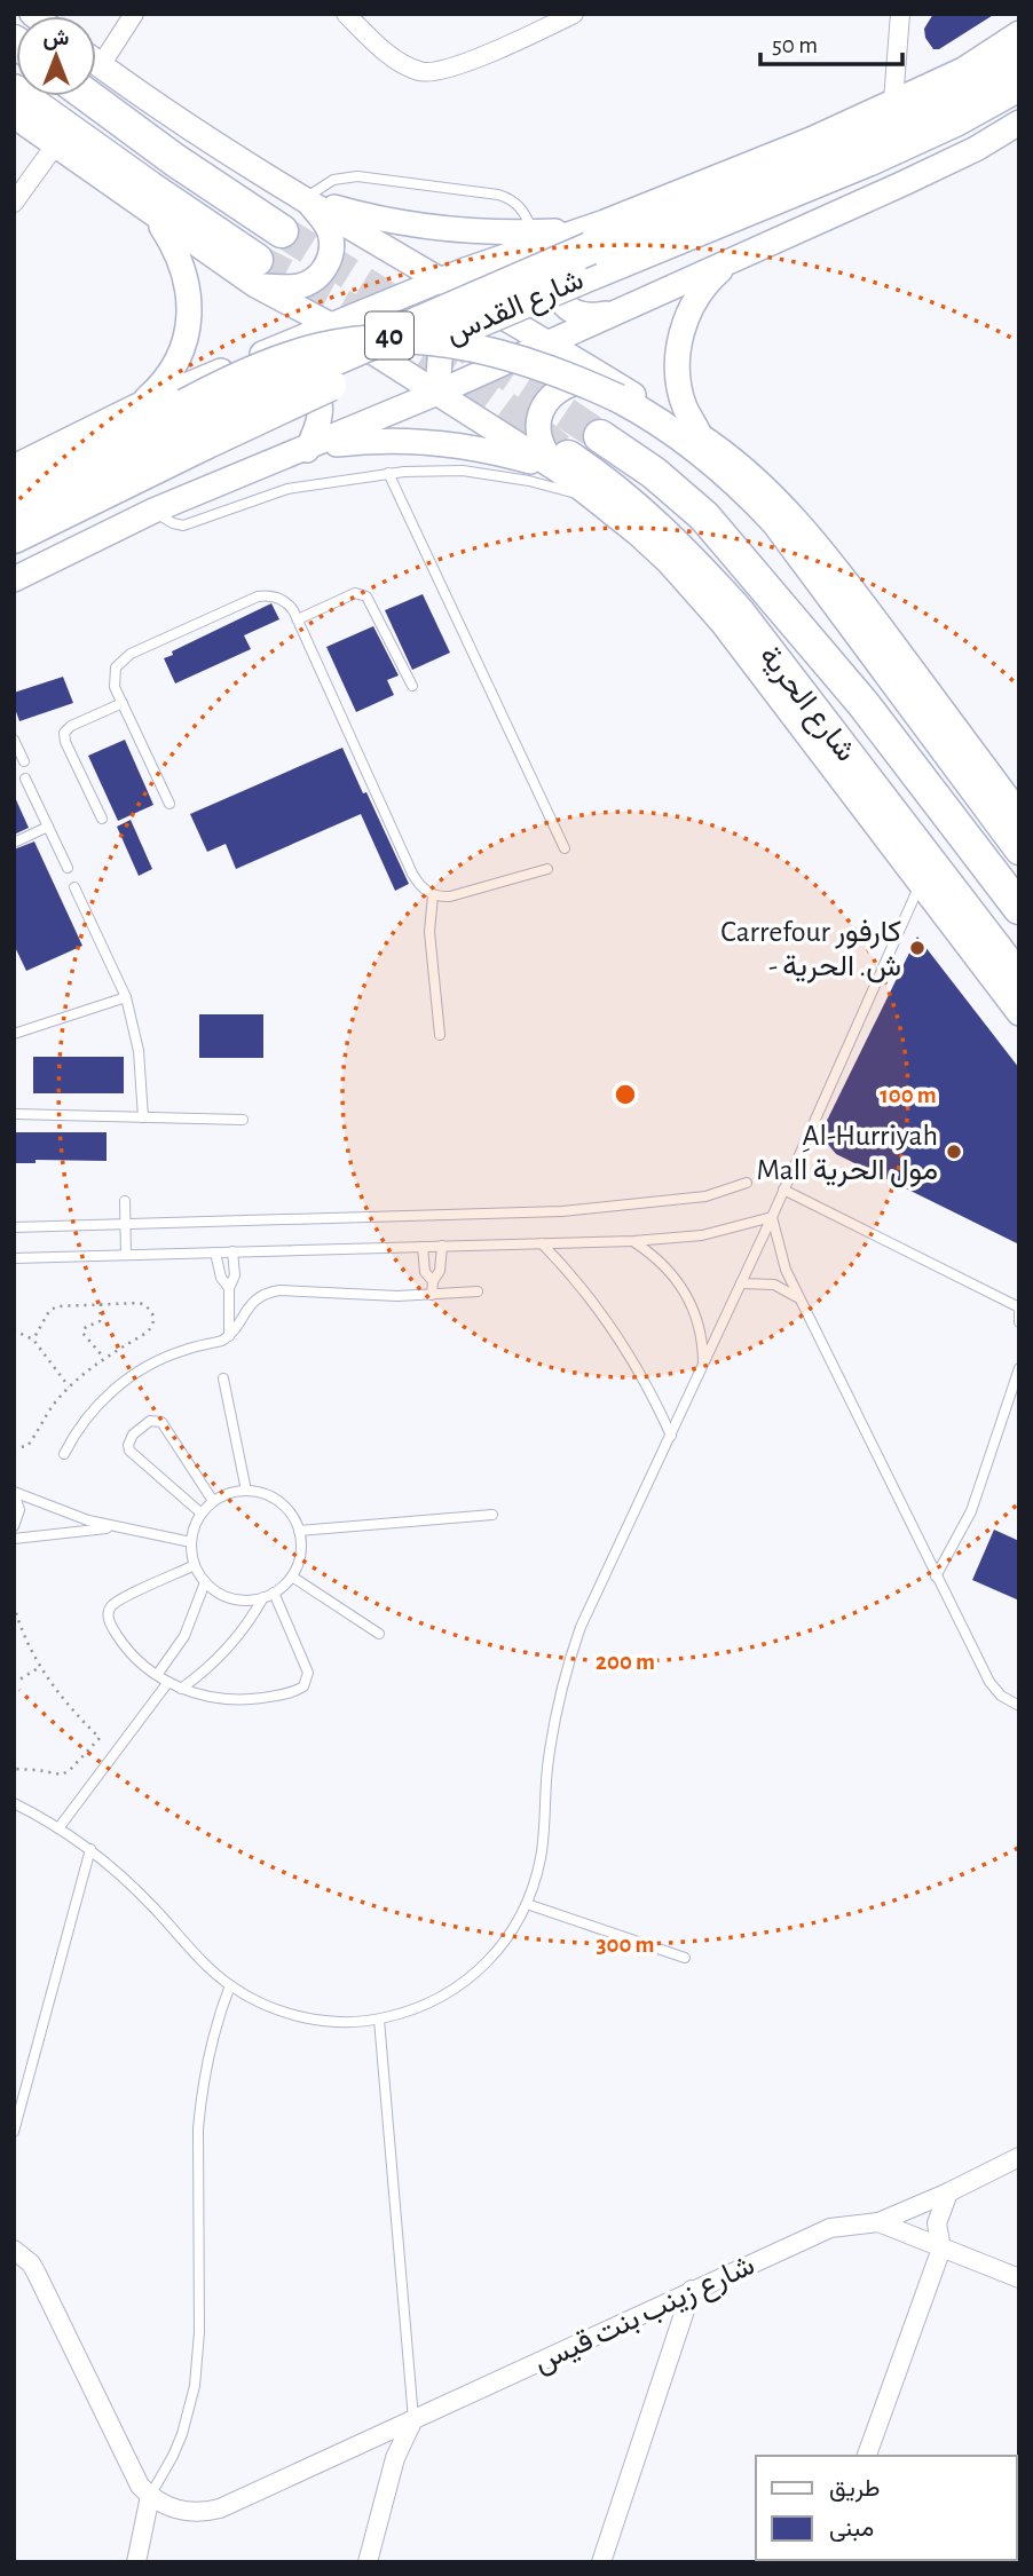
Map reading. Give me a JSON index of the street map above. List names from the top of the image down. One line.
{"streets":{"highway":["شارع القدس","40","شارع الحرية"],"street":["شارع زينب بنت قيس"]},"places":["Carrefour كارفور - ش. الحرية","ِAl-Hurriyah Mall مول الحرية"],"legend":["طريق","مبنى"],"scale_bar":"50 m","north":"top","rings":["100 m","200 m","300 m"]}
